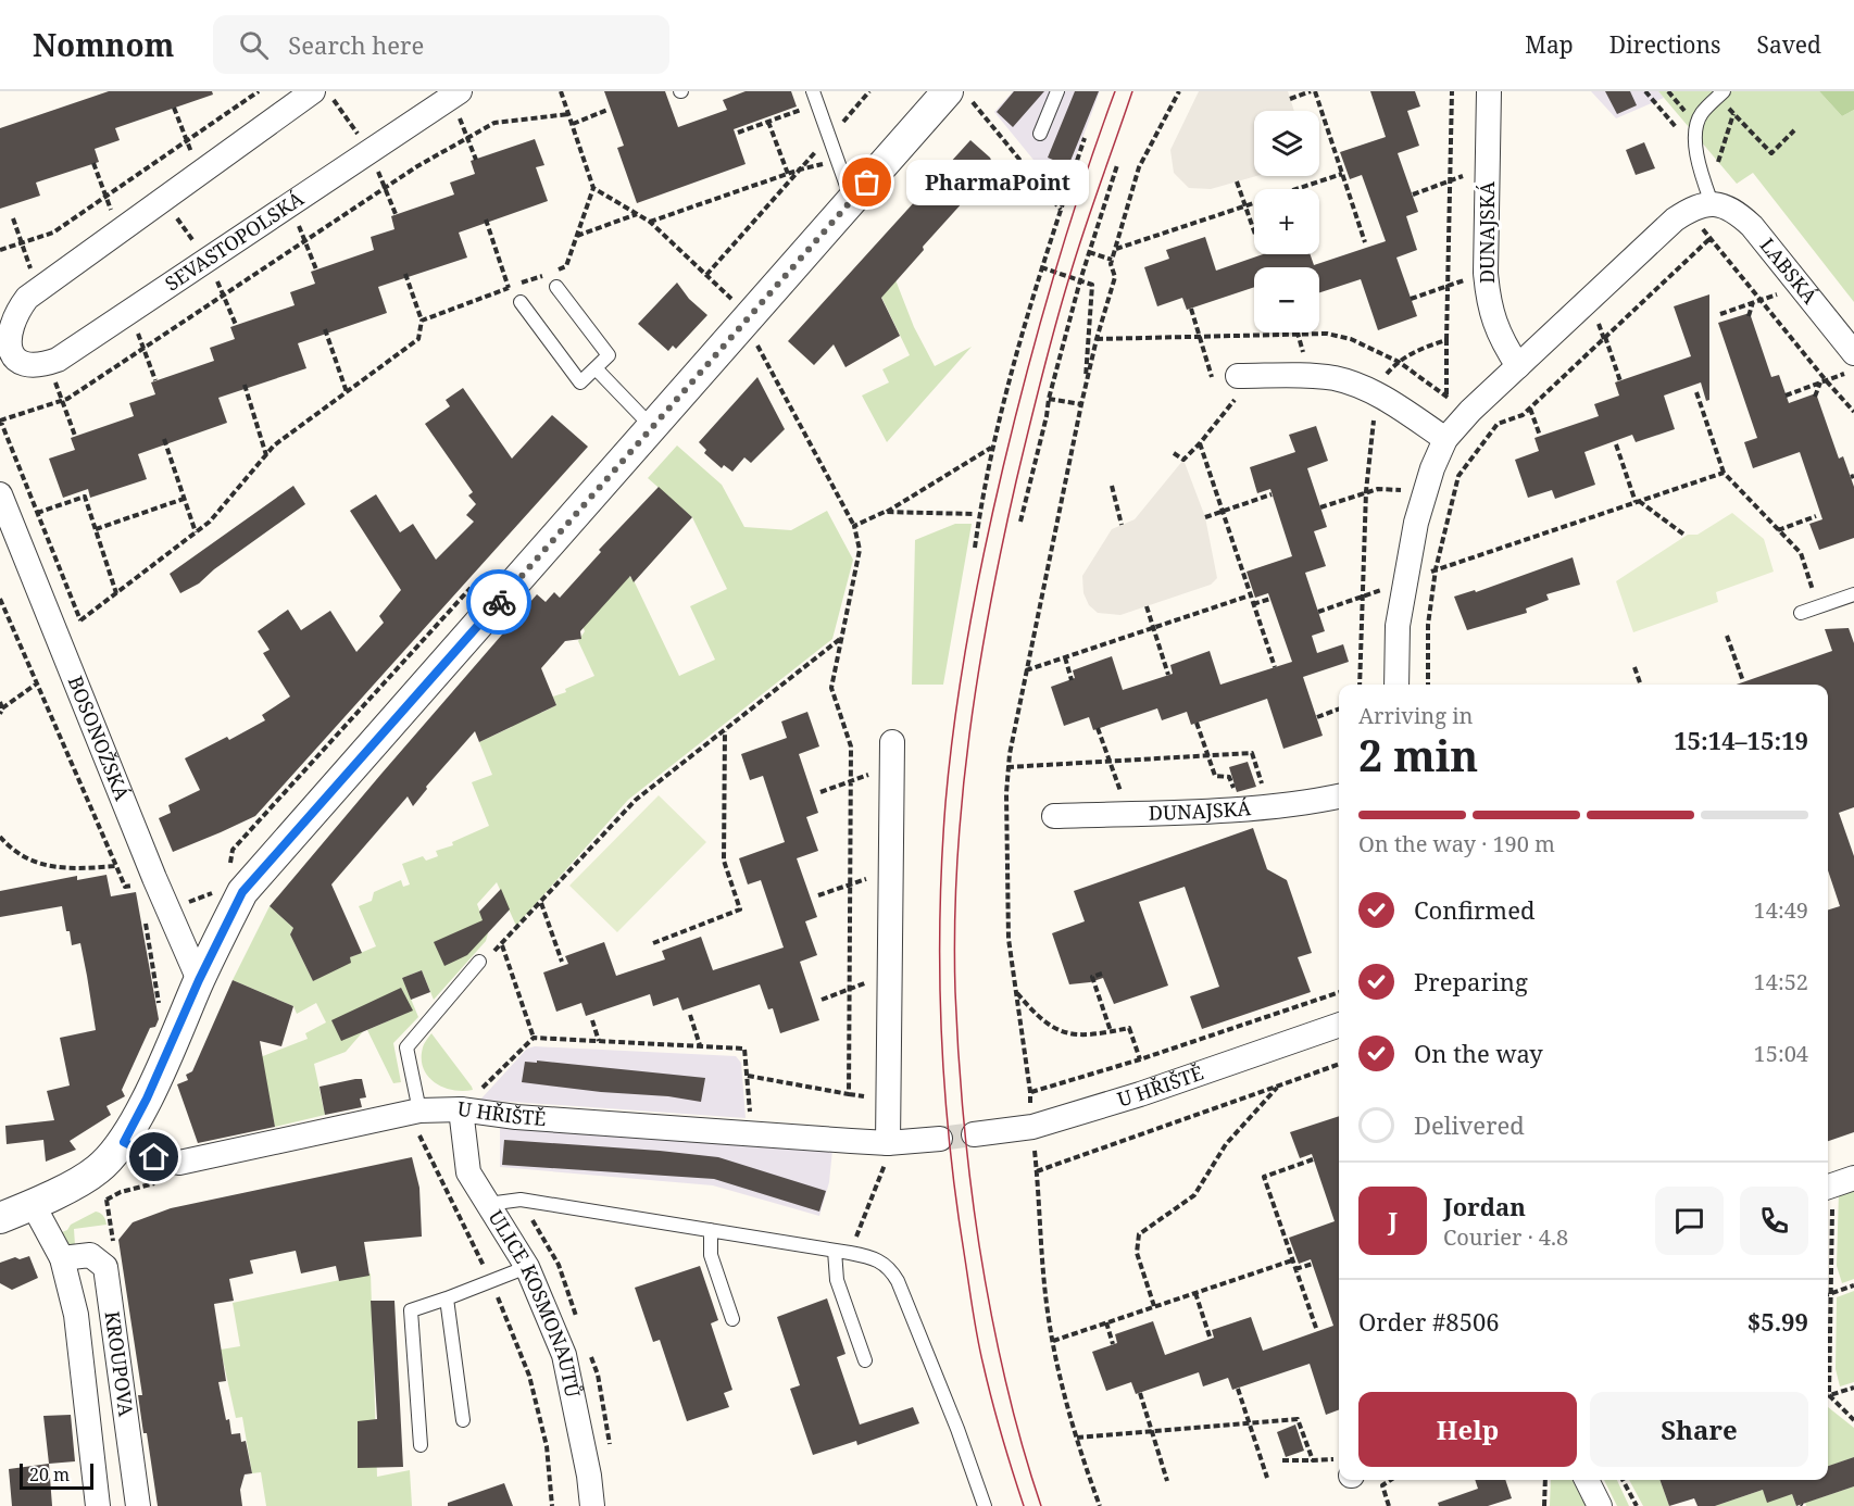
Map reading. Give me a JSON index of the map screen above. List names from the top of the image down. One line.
{"streets":{"street":["DUNAJSKÁ","SEVASTOPOLSKÁ","LABSKÁ","BOSONOŽSKÁ","U HŘIŠTĚ","ULICE KOSMONAUTŮ","KROUPOVA"]},"crossings":[["U HŘIŠTĚ","ULICE KOSMONAUTŮ"]],"places":["PharmaPoint"],"scale_bar":"20 m","page":{"header":"Nomnom","search":"Search here","nav":["Map","Directions","Saved"],"map_buttons":["+","−"],"bubble":"PharmaPoint","heading":["2 min","Arriving in","15:14–15:19"],"panel":["Jordan","Courier · 4.8","Order #8506","$5.99"],"bar":"On the way · 190 m","list":[["Confirmed","14:49"],["Preparing","14:52"],["On the way","15:04"],"Delivered"],"round":"J","buttons":["Help","Share"],"scale":"20 m"}}
